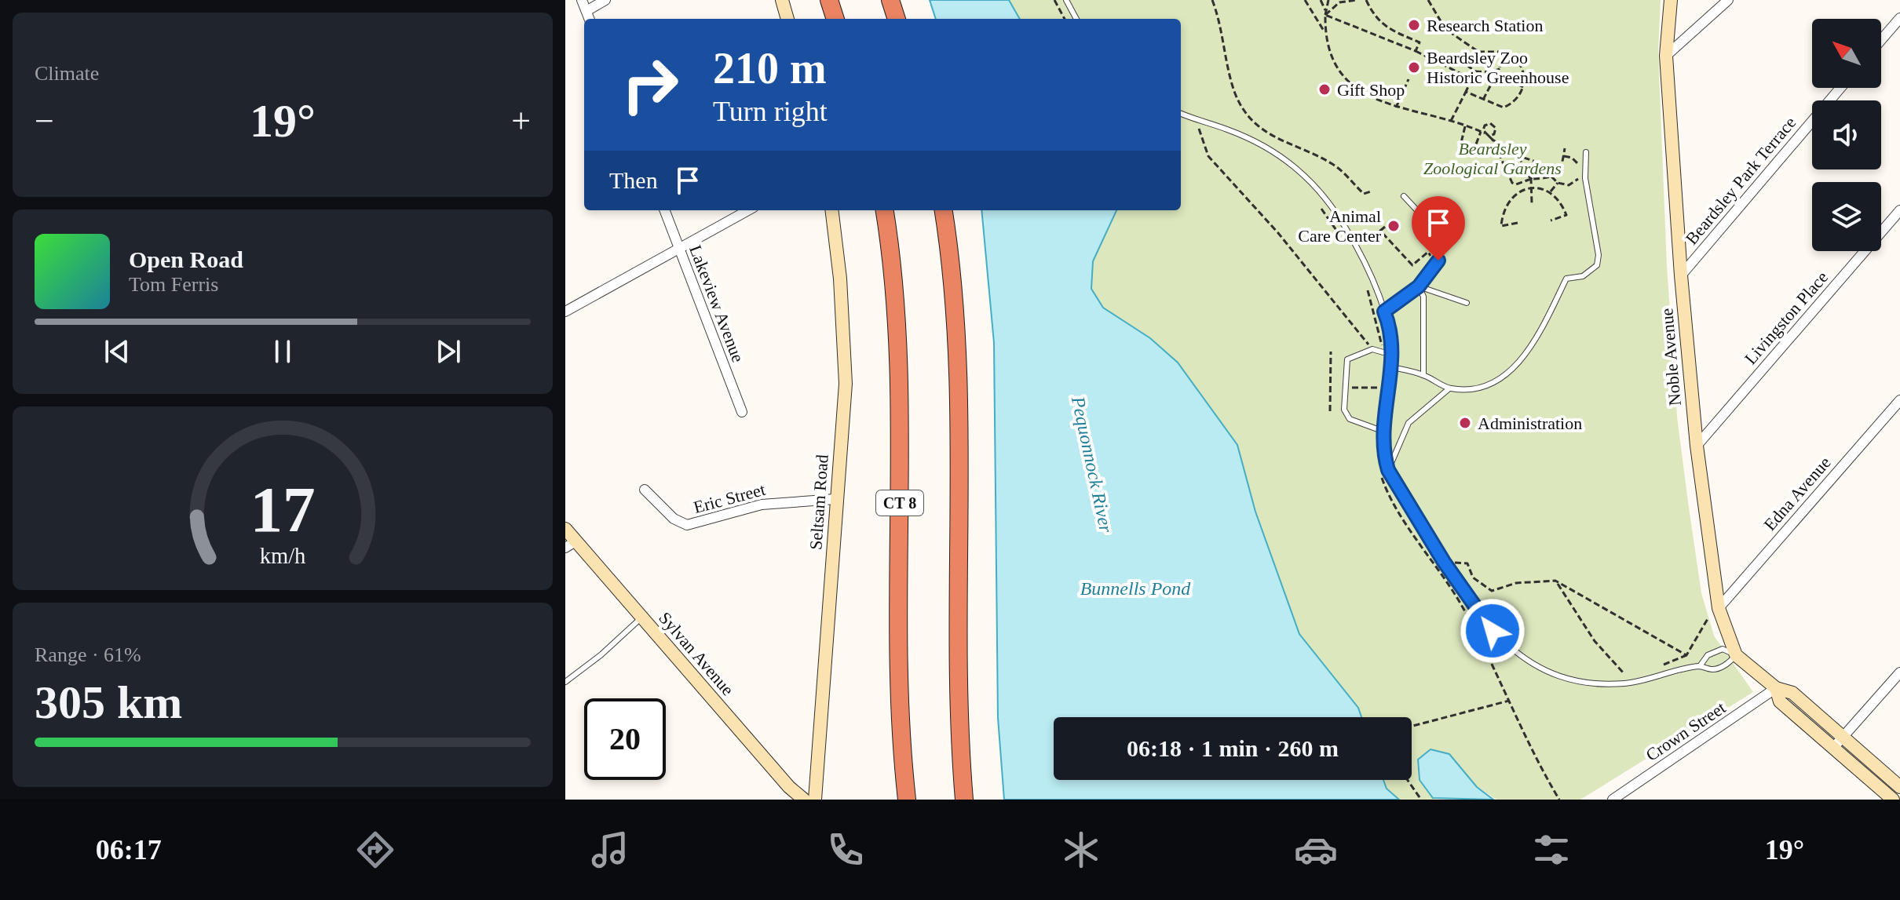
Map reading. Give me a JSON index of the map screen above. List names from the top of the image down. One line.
{"streets":{"highway":["CT 8"],"main road":["Noble Avenue","Seltsam Road","Sylvan Avenue"],"street":["Beardsley Park Terrace","Lakeview Avenue","Livingston Place","Edna Avenue","Eric Street","Crown Street"]},"crossings":[["Beardsley Park Terrace","Noble Avenue"],["Livingston Place","Noble Avenue"],["Noble Avenue","Edna Avenue"],["Noble Avenue","Crown Street"],["Eric Street","Seltsam Road"]],"water":["Pequonnock River","Bunnells Pond"],"parks":["Beardsley Zoological Gardens"],"places":["Research Station","Beardsley Zoo Historic Greenhouse","Gift Shop","Animal Care Center","Administration"],"north":"top left","page":{"tile":["Climate",["Range · 61%","305 km"]],"turn":["210 m","Turn right"],"heat":["−","19°","+"],"then":"Then","song":["Open Road","Tom Ferris"],"limit":"20","trip":"06:18 · 1 min · 260 m","tabs":["06:17","19°"],"gauge":["17","km/h"]}}
